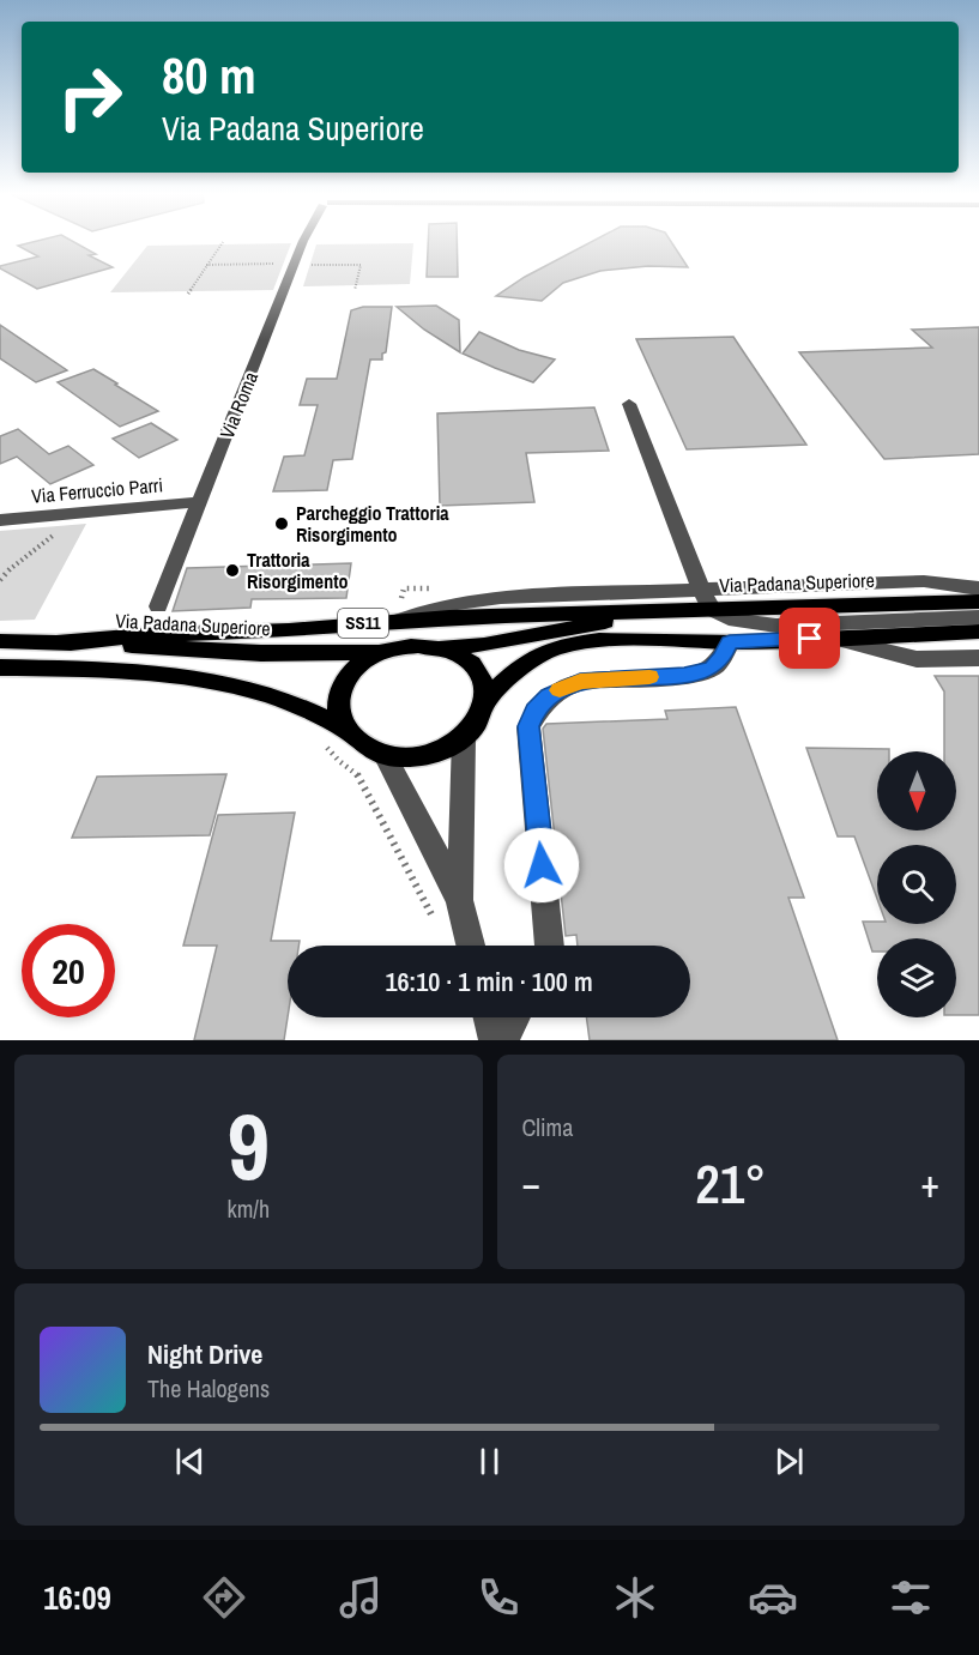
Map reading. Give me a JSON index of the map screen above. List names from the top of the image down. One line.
{"streets":{"main road":["Via Padana Superiore","SS11"],"street":["Via Roma","Via Ferruccio Parri"]},"crossings":[["Via Roma","Via Ferruccio Parri"],["Via Padana Superiore","SS11"]],"places":["Parcheggio Trattoria Risorgimento","Trattoria Risorgimento"],"north":"bottom","page":{"turn":["80 m","Via Padana Superiore"],"limit":"20","trip":"16:10 · 1 min · 100 m","tile":[["9","km/h"],"Clima"],"heat":["−","21°","+"],"song":["Night Drive","The Halogens"],"tabs":"16:09"}}
